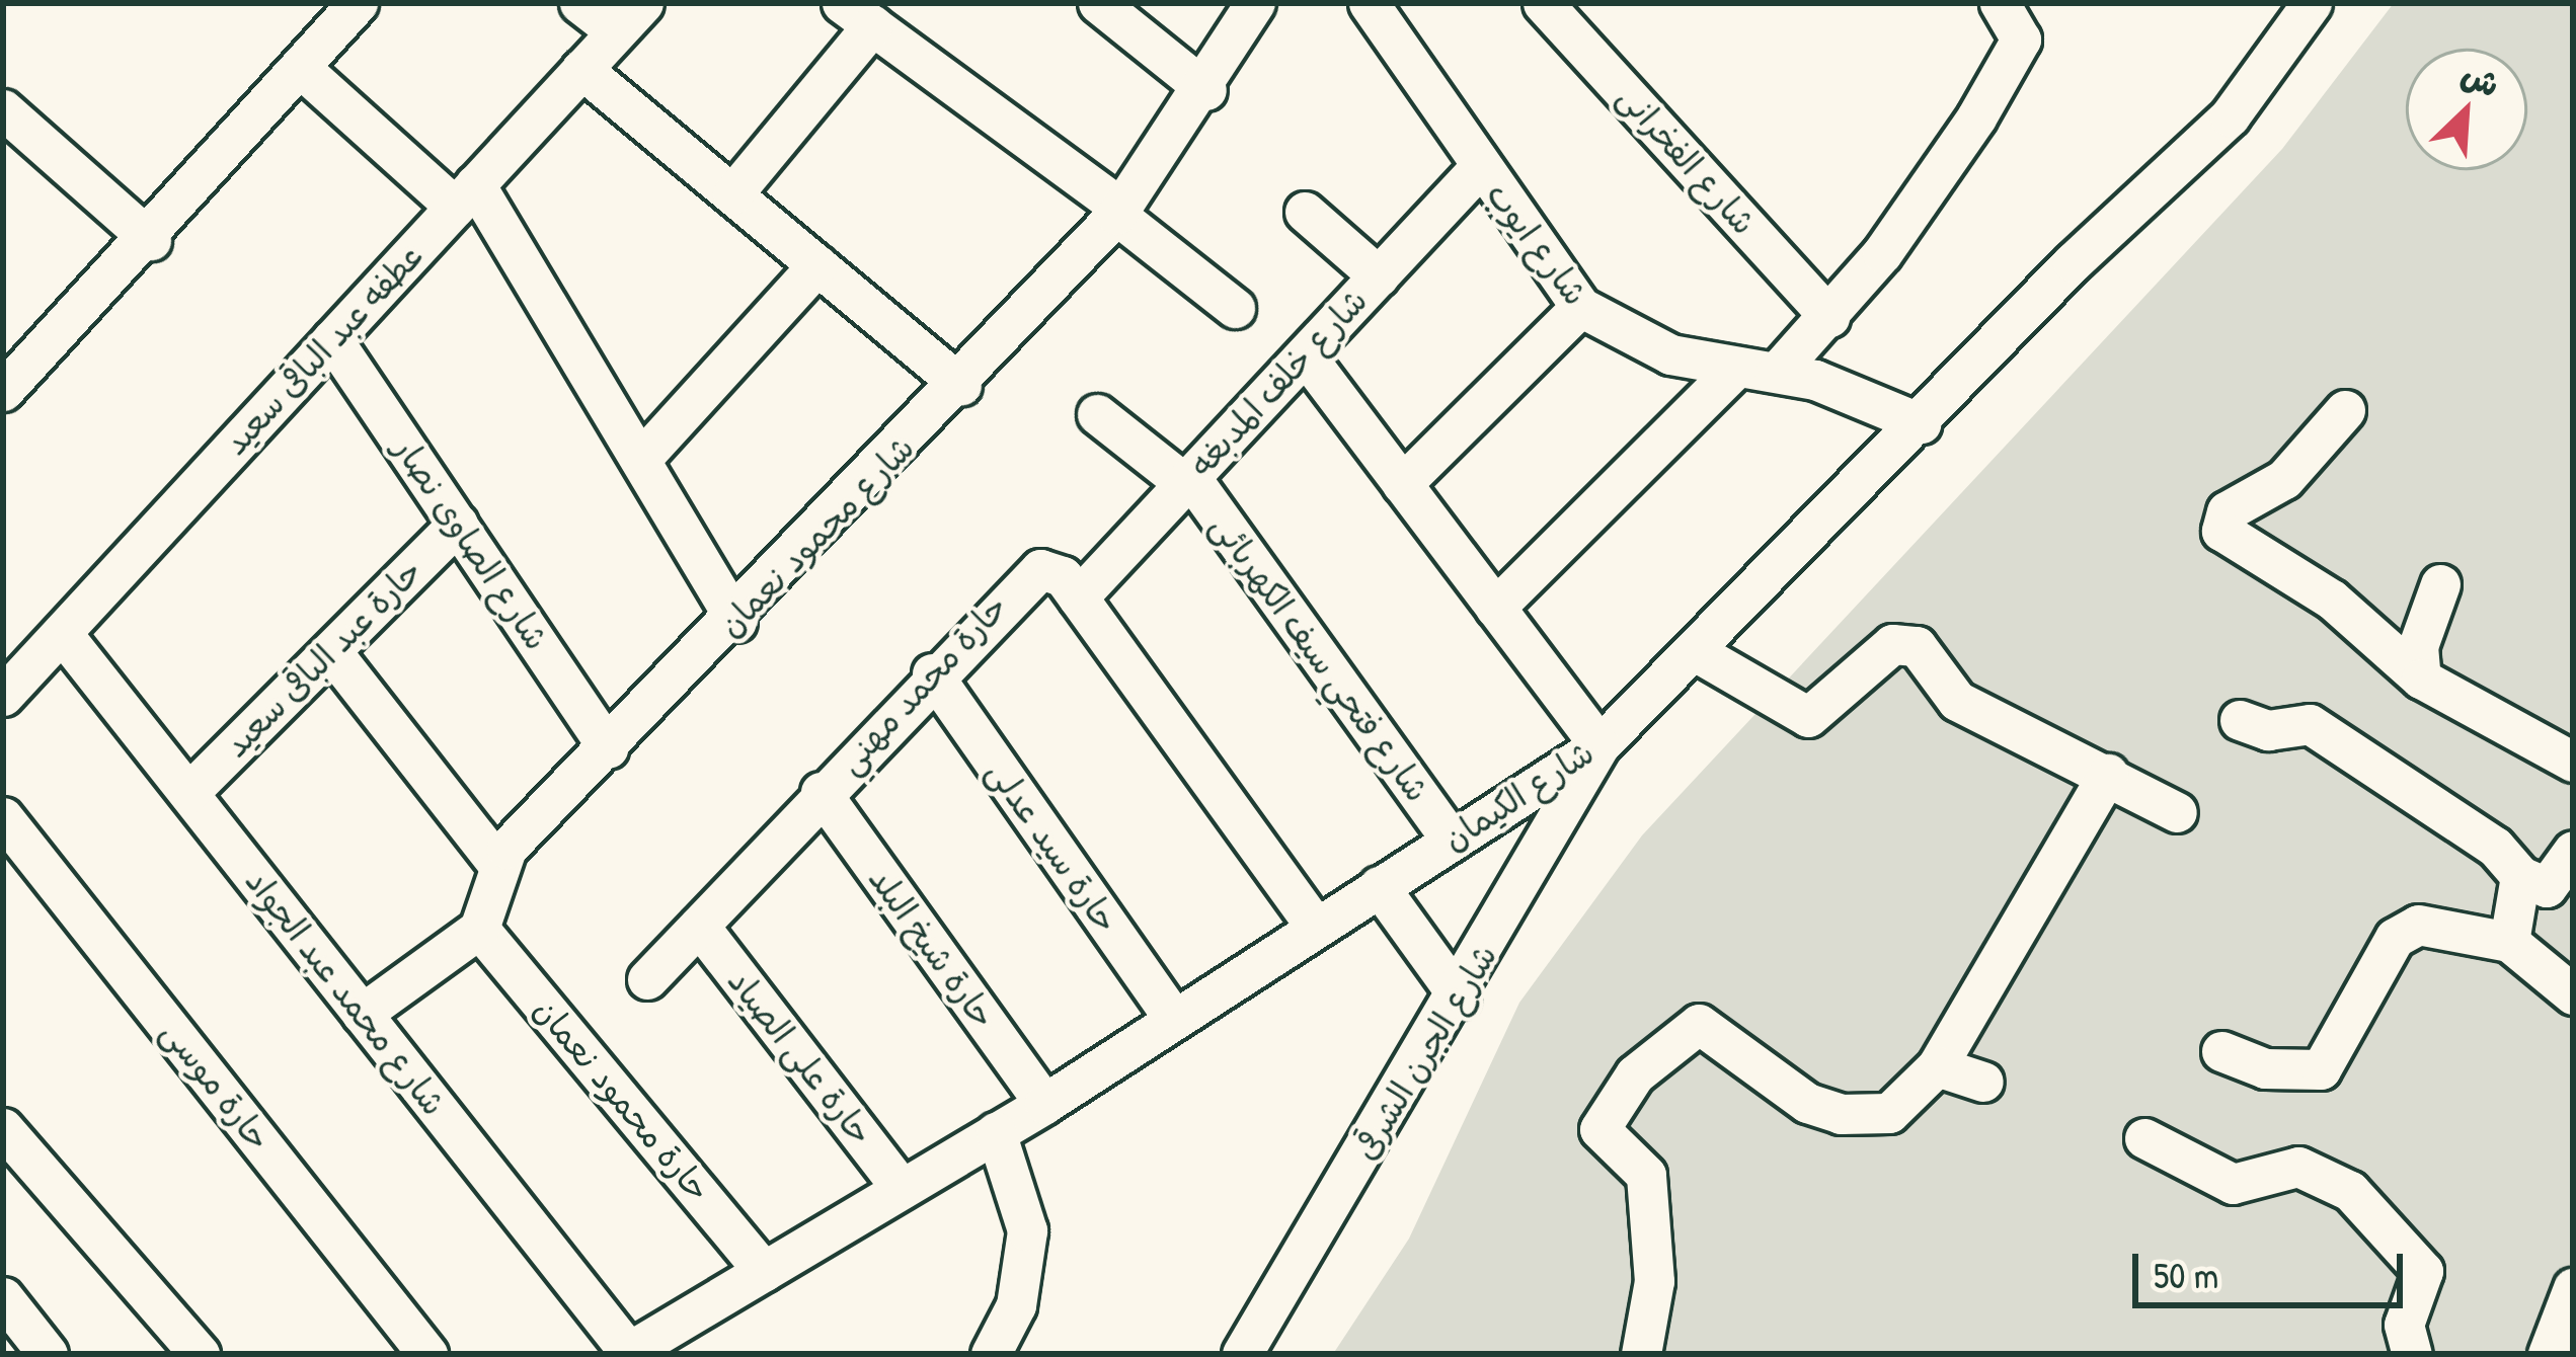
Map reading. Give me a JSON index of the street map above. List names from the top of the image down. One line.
{"streets":{"street":["شارع الفخرانى","شارع ايوب","عطفه عبد الباقى سعيد","شارع خلف المدبغه","شارع محمود نعمان","شارع الصاوى نصار","حارة عبد الباقى سعيد","شارع فتحي سيف الكهربائى","حارة محمد مهني","شارع الكيمان","حارة سيد عدلى","حارة شيخ البلد","شارع محمد عبد الجواد","شارع الجرن الشرقى","حارة على الصياد","حارة موسى","حارة محمود نعمان"]},"crossings":[["شارع ايوب","شارع خلف المدبغه"],["شارع ايوب","شارع الكيمان"],["عطفه عبد الباقى سعيد","شارع الصاوى نصار"],["عطفه عبد الباقى سعيد","شارع محمد عبد الجواد"],["شارع خلف المدبغه","شارع فتحي سيف الكهربائى"],["شارع خلف المدبغه","حارة محمد مهني"],["شارع محمود نعمان","شارع الصاوى نصار"],["شارع محمود نعمان","حارة محمود نعمان"],["شارع الصاوى نصار","حارة عبد الباقى سعيد"],["حارة عبد الباقى سعيد","شارع محمد عبد الجواد"],["شارع فتحي سيف الكهربائى","شارع الكيمان"],["حارة محمد مهني","شارع الكيمان"],["حارة محمد مهني","حارة سيد عدلى"],["حارة محمد مهني","حارة شيخ البلد"],["حارة محمد مهني","حارة على الصياد"],["شارع الكيمان","حارة سيد عدلى"],["شارع الكيمان","حارة شيخ البلد"],["شارع الكيمان","شارع محمد عبد الجواد"],["شارع الكيمان","شارع الجرن الشرقى"],["شارع الكيمان","حارة على الصياد"],["شارع الكيمان","حارة محمود نعمان"]],"scale_bar":"50 m","north":"top right"}
